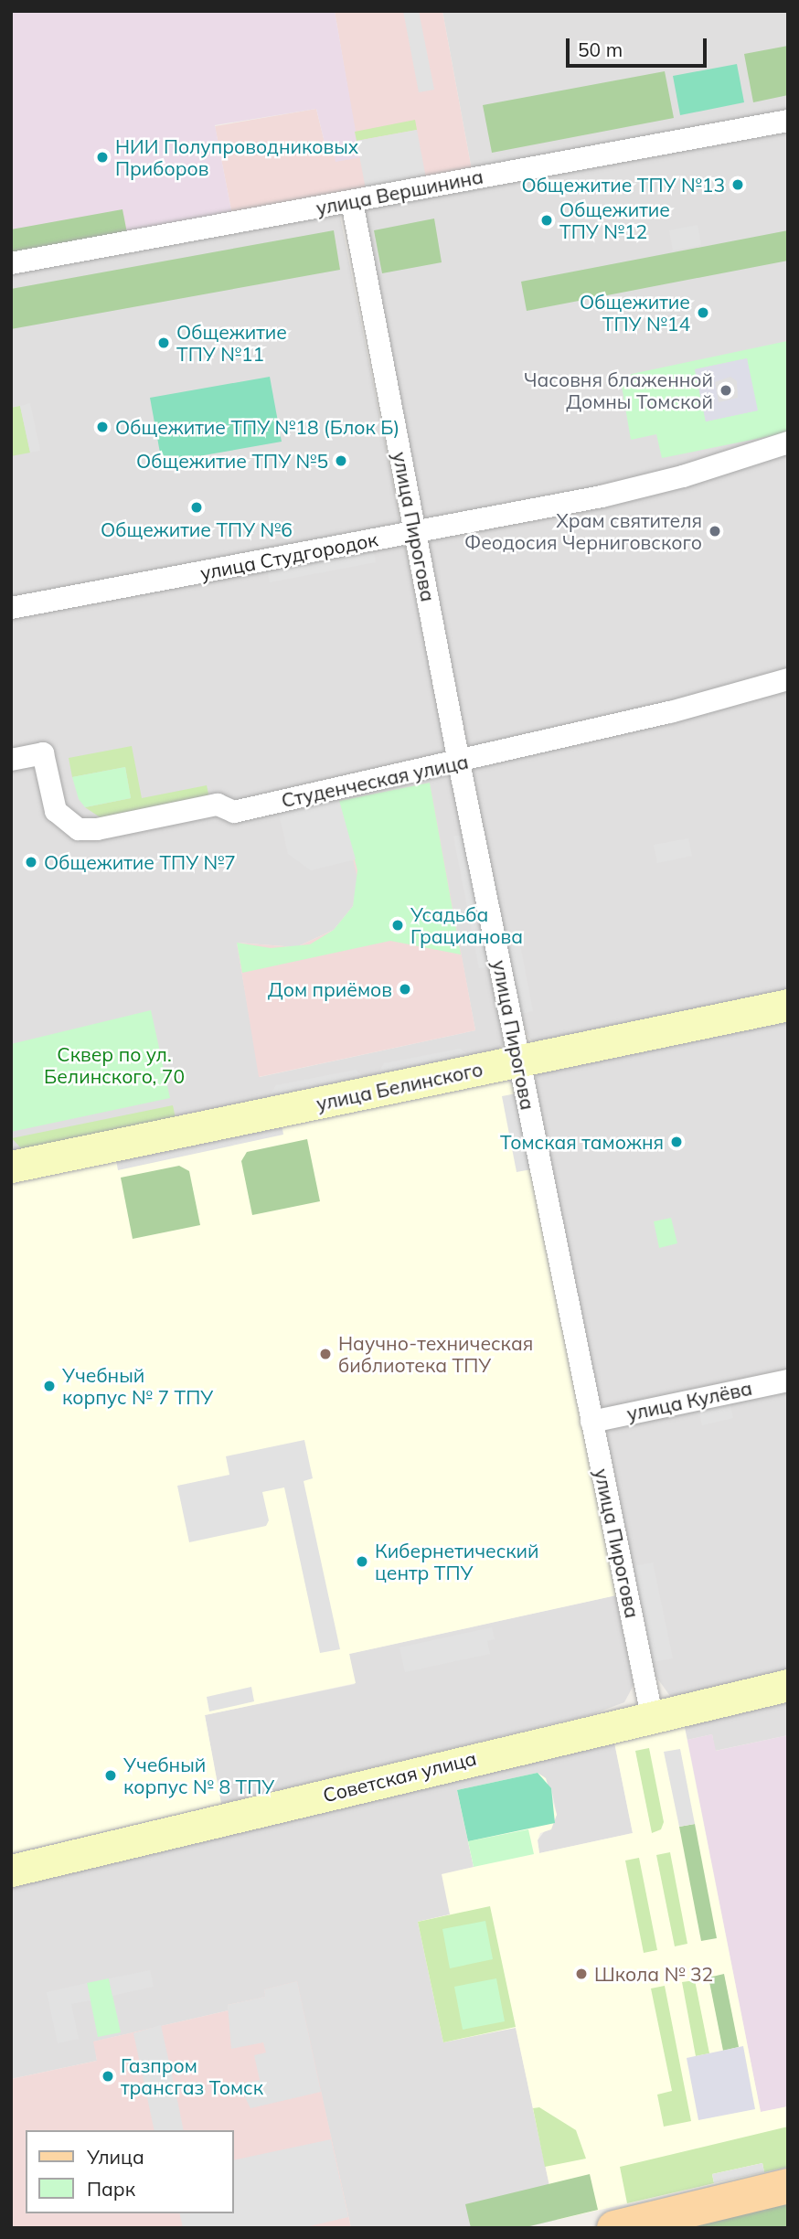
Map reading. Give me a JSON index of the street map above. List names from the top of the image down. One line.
{"streets":{"street":["улица Вершинина","улица Пирогова","улица Студгородок","Студенческая улица","улица Белинского","улица Кулёва","Советская улица"]},"crossings":[["улица Вершинина","улица Пирогова"],["улица Пирогова","улица Студгородок"],["улица Пирогова","Студенческая улица"],["улица Пирогова","улица Белинского"],["улица Пирогова","улица Кулёва"],["улица Пирогова","Советская улица"]],"parks":["Сквер по ул. Белинского, 70"],"places":["НИИ Полупроводниковых Приборов","Общежитие ТПУ №13","Общежитие ТПУ №12","Общежитие ТПУ №14","Общежитие ТПУ №11","Часовня блаженной Домны Томской","Общежитие ТПУ №18 (Блок Б)","Общежитие ТПУ №5","Общежитие ТПУ №6","Храм святителя Феодосия Черниговского","Общежитие ТПУ №7","Усадьба Грацианова","Дом приёмов","Томская таможня","Научно-техническая библиотека ТПУ","Учебный корпус № 7 ТПУ","Кибернетический центр ТПУ","Учебный корпус № 8 ТПУ","Школа № 32","Газпром трансгаз Томск"],"legend":["Улица","Парк"],"scale_bar":"50 m"}
